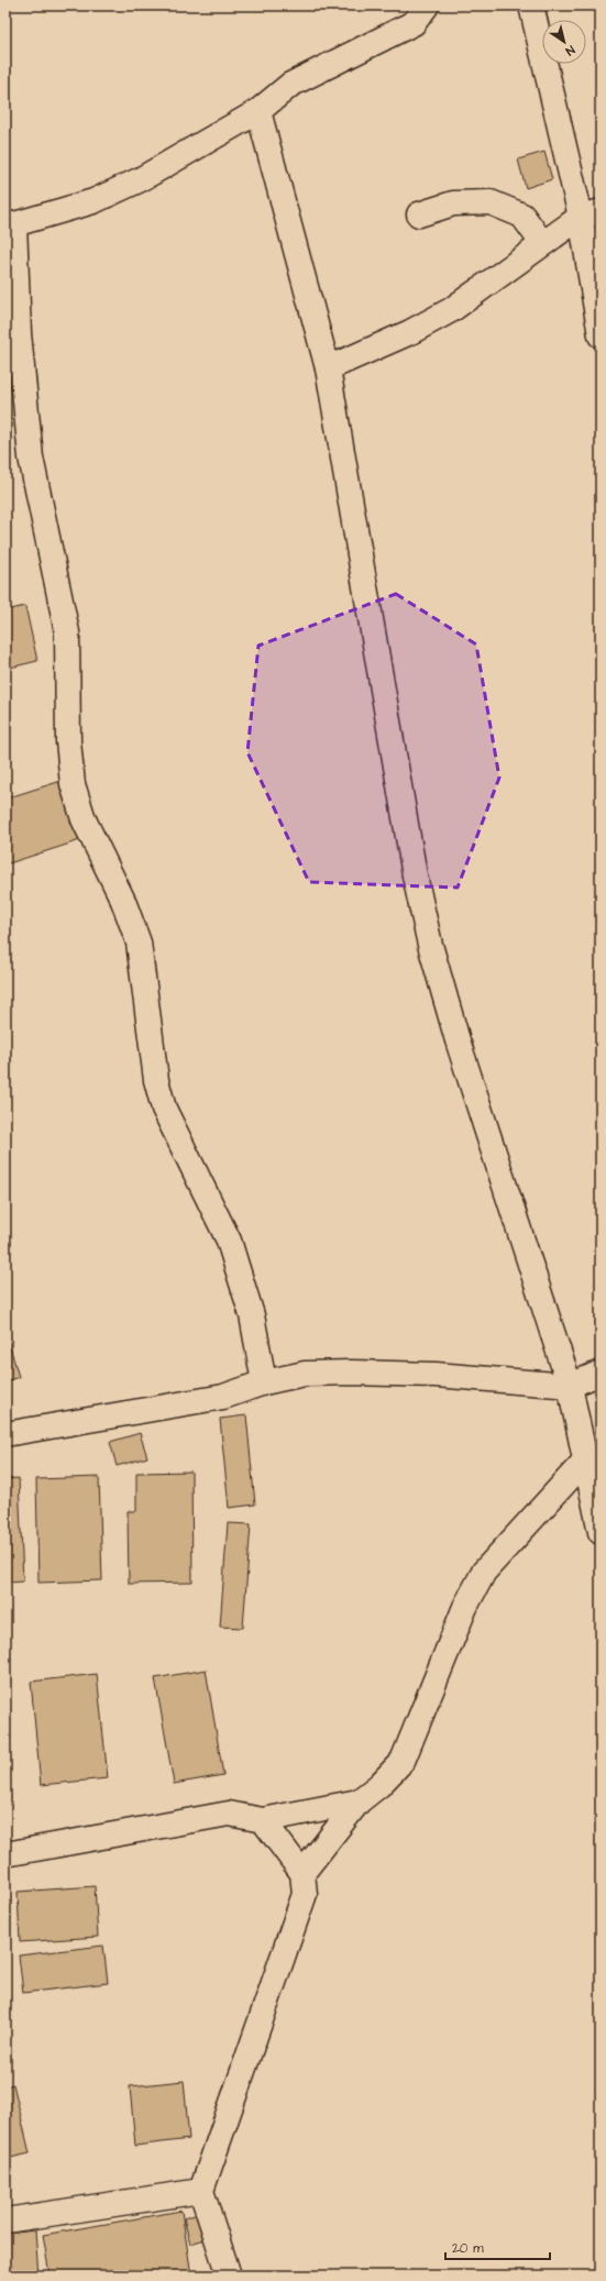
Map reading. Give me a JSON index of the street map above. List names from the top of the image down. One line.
{"scale_bar":"20 m","north":"bottom right"}
